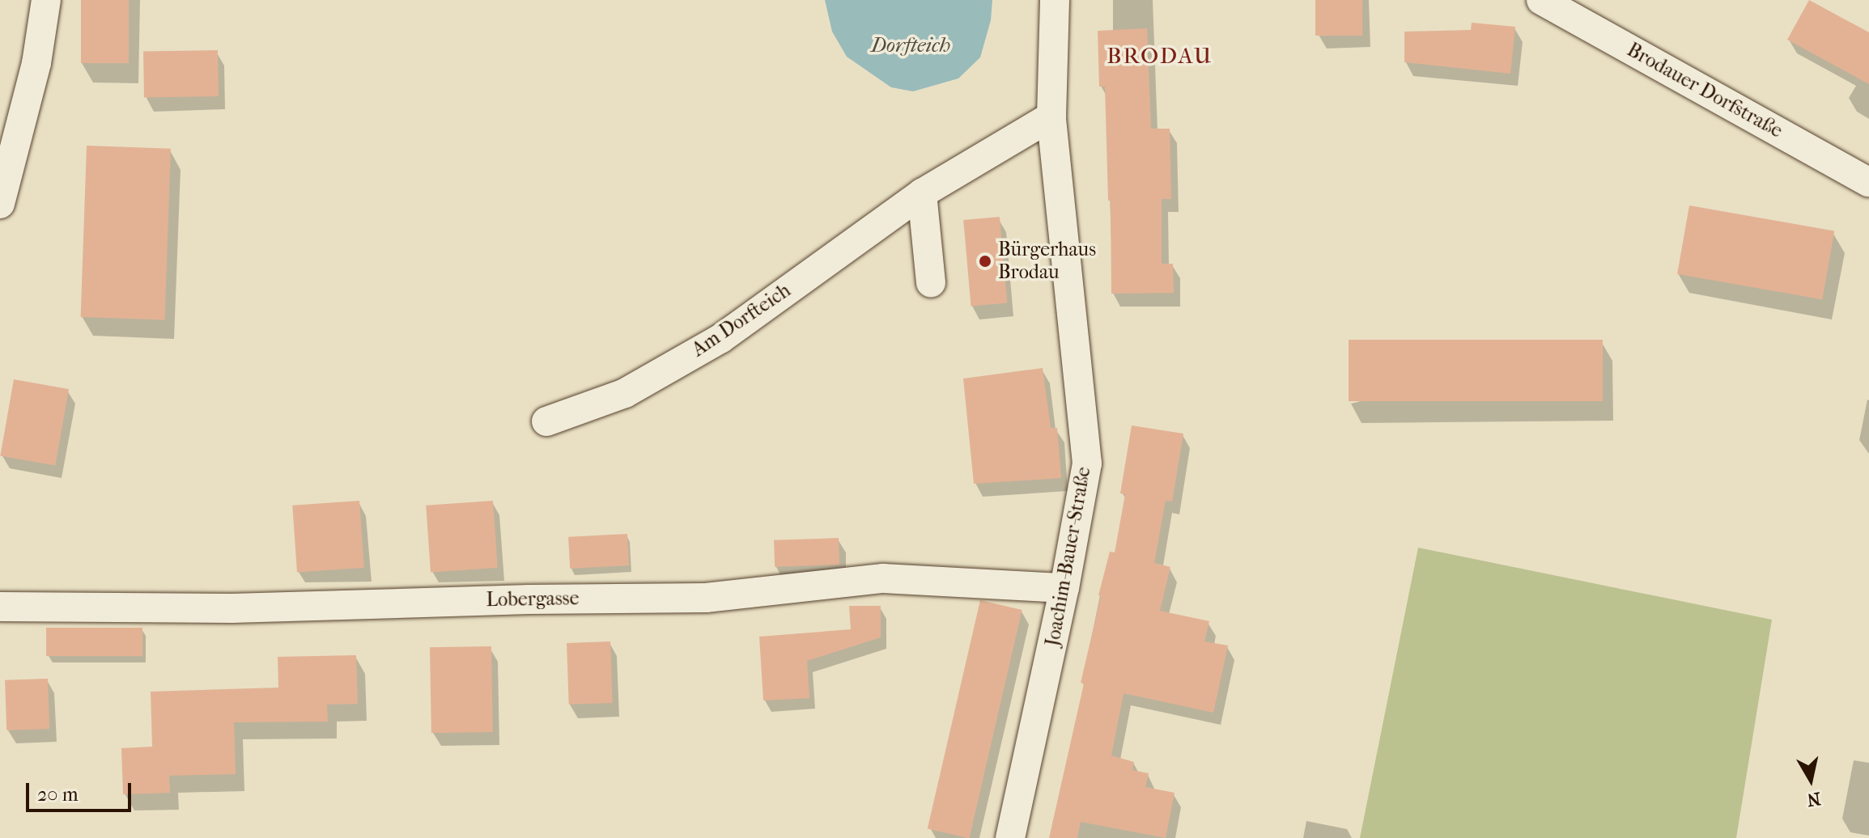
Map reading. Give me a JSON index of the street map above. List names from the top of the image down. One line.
{"streets":{"street":["Brodauer Dorfstraße","Am Dorfteich","Joachim-Bauer-Straße","Lobergasse"]},"crossings":[["Am Dorfteich","Joachim-Bauer-Straße"],["Joachim-Bauer-Straße","Lobergasse"]],"districts":["BRODAU"],"water":["Dorfteich"],"places":["Bürgerhaus Brodau"],"scale_bar":"20 m","north":"bottom"}
